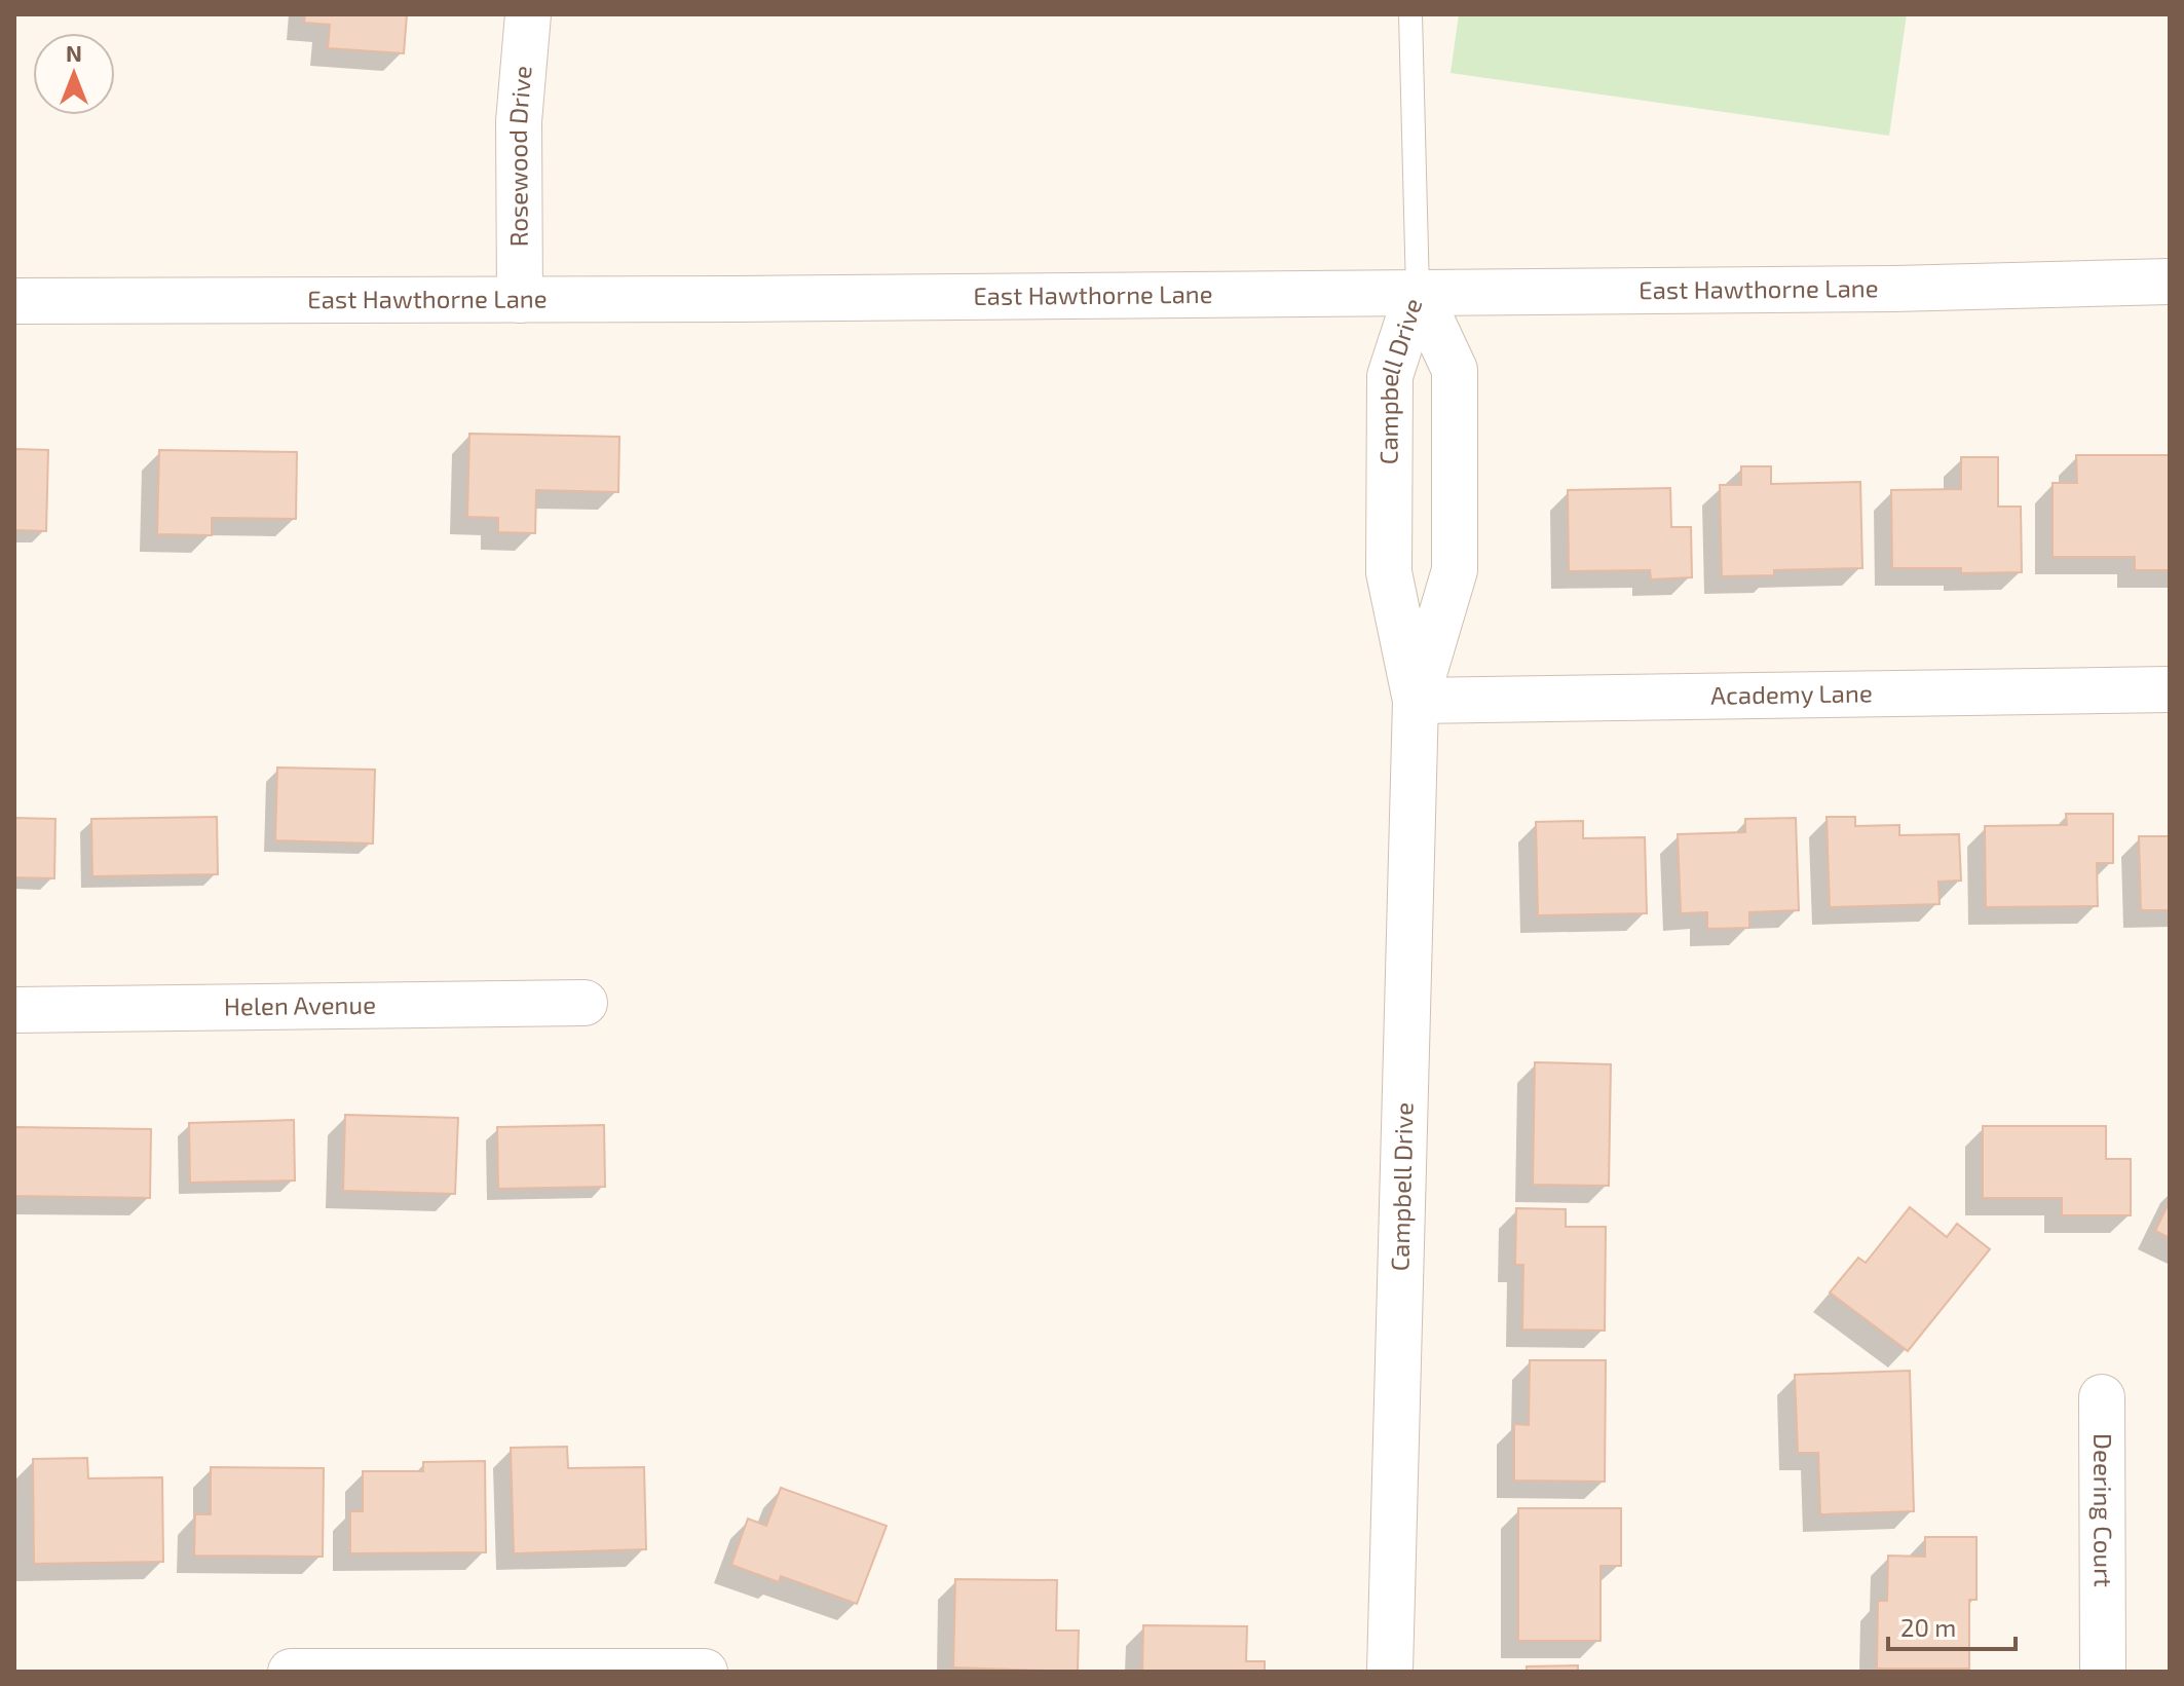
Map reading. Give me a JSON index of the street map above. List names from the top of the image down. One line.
{"streets":{"street":["Rosewood Drive","East Hawthorne Lane","Campbell Drive","Academy Lane","Helen Avenue","Deering Court"]},"crossings":[["Rosewood Drive","East Hawthorne Lane"],["East Hawthorne Lane","Campbell Drive"],["Campbell Drive","Academy Lane"]],"scale_bar":"20 m","north":"top"}
